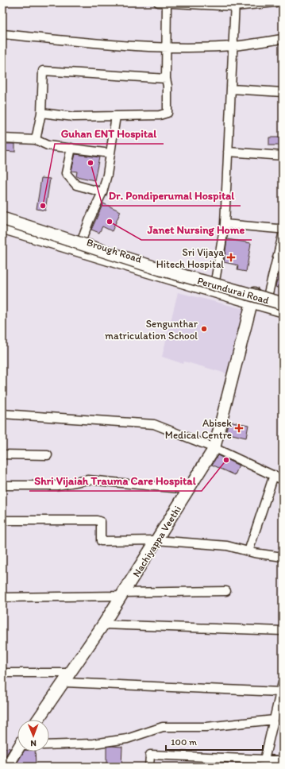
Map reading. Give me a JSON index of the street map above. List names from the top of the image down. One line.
{"streets":{"main road":["Brough Road","Perundurai Road"],"street":["Nachiyappa Veethi"]},"crossings":[["Brough Road","Nachiyappa Veethi"]],"places":{"other":["Dr. Pondiperumal Hospital","Guhan ENT Hospital","Janet Nursing Home","Sengunthar matriculation School","Shri Vijaiah Trauma Care Hospital"],"health":["Sri Vijaya Hitech Hospital","Abisek Medical Centre"]},"scale_bar":"100 m","north":"bottom"}
